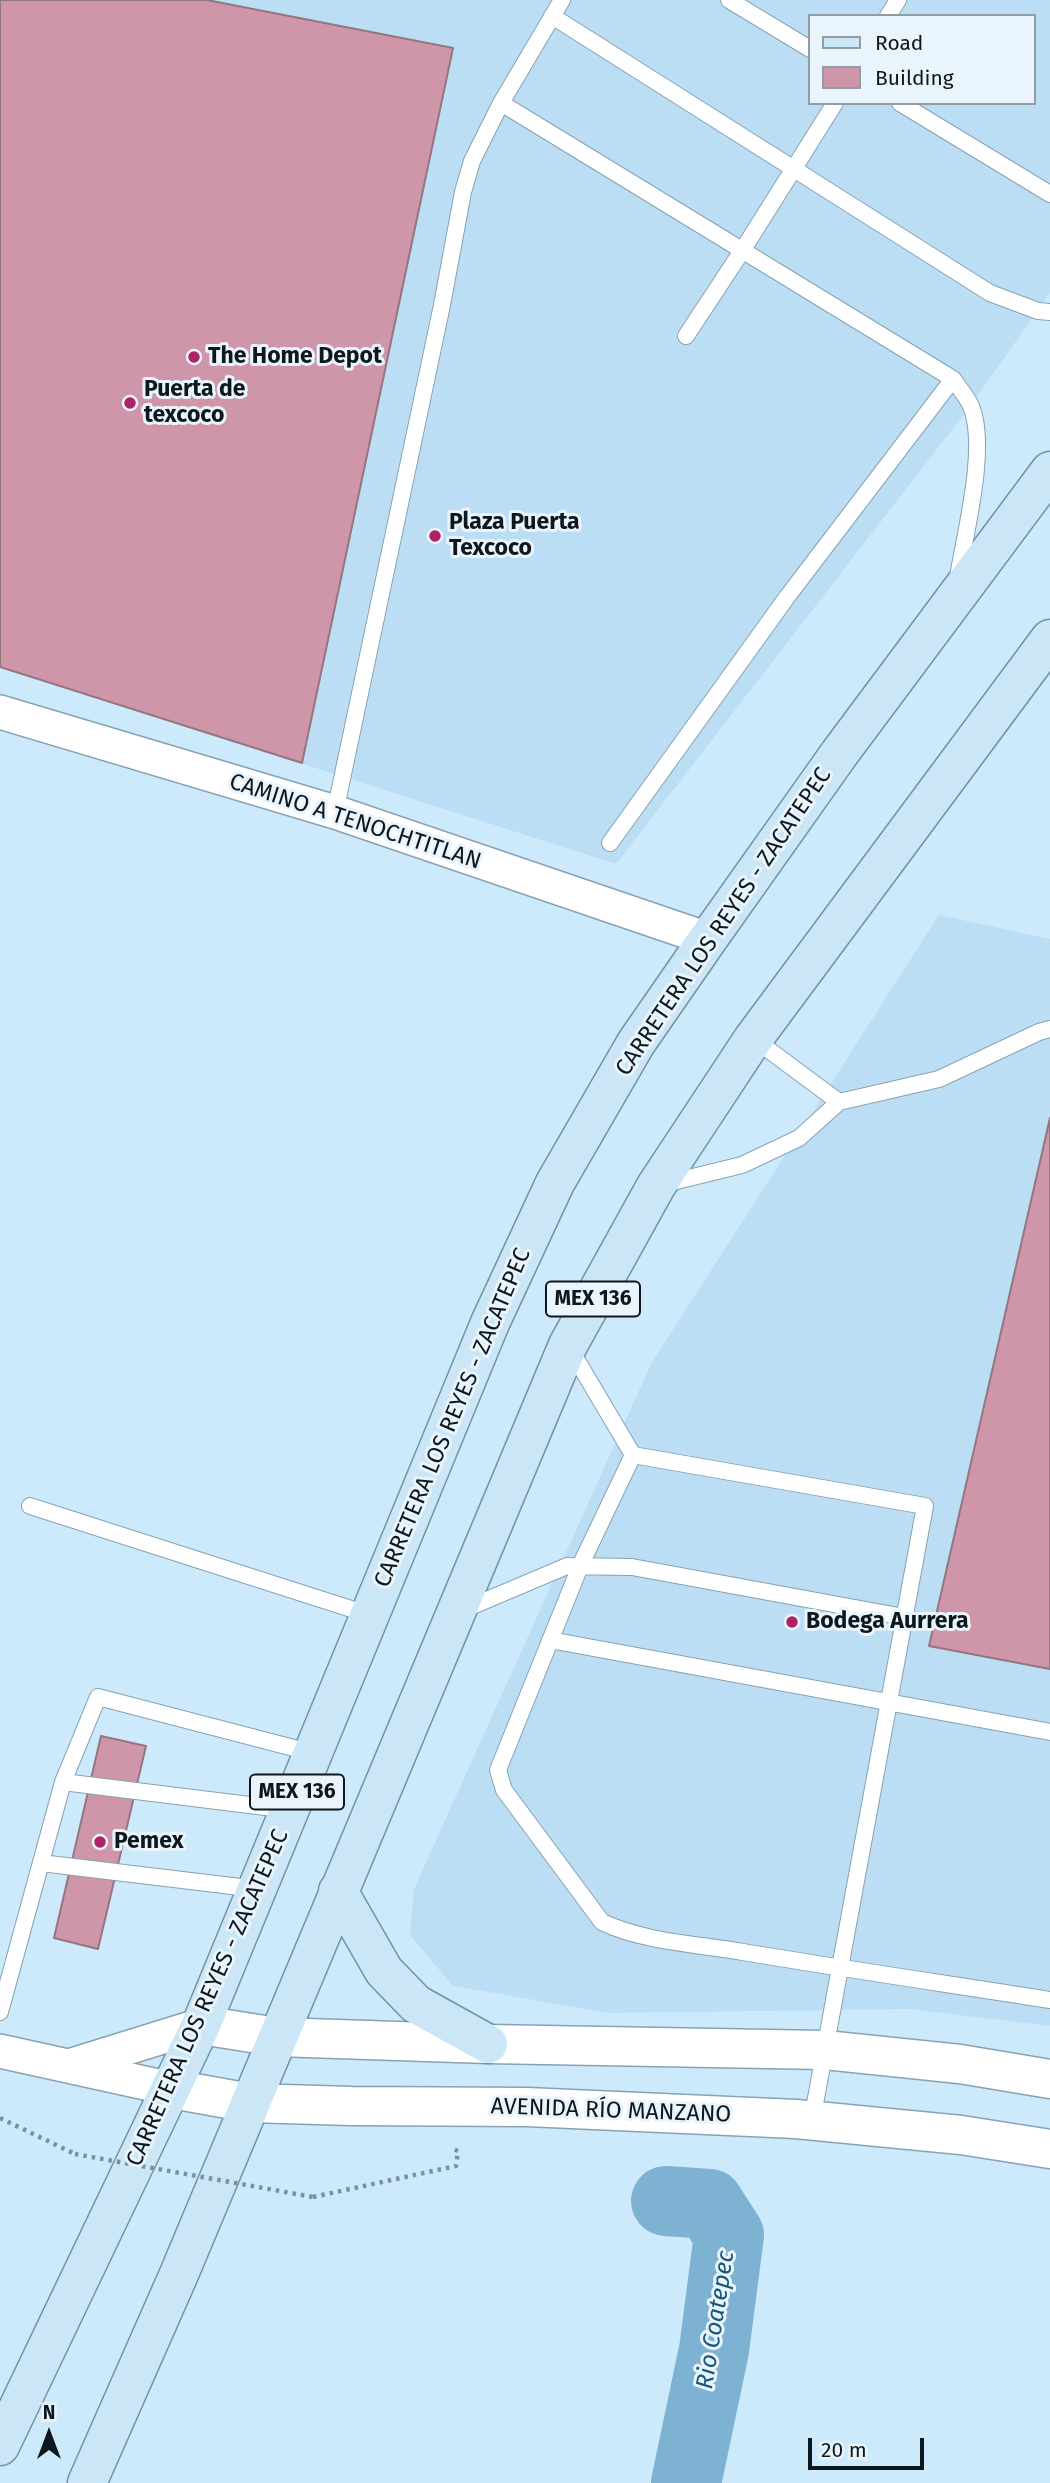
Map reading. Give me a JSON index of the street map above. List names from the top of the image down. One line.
{"streets":{"main road":["CARRETERA LOS REYES - ZACATEPEC","MEX 136","AVENIDA RÍO MANZANO"],"street":["CAMINO A TENOCHTITLAN"]},"crossings":[["CAMINO A TENOCHTITLAN","CARRETERA LOS REYES - ZACATEPEC"],["CARRETERA LOS REYES - ZACATEPEC","AVENIDA RÍO MANZANO"],["MEX 136","AVENIDA RÍO MANZANO"]],"water":["Rio Coatepec"],"places":["The Home Depot","Puerta de texcoco","Plaza Puerta Texcoco","Bodega Aurrera","Pemex"],"legend":["Road","Building"],"scale_bar":"20 m","north":"top"}
